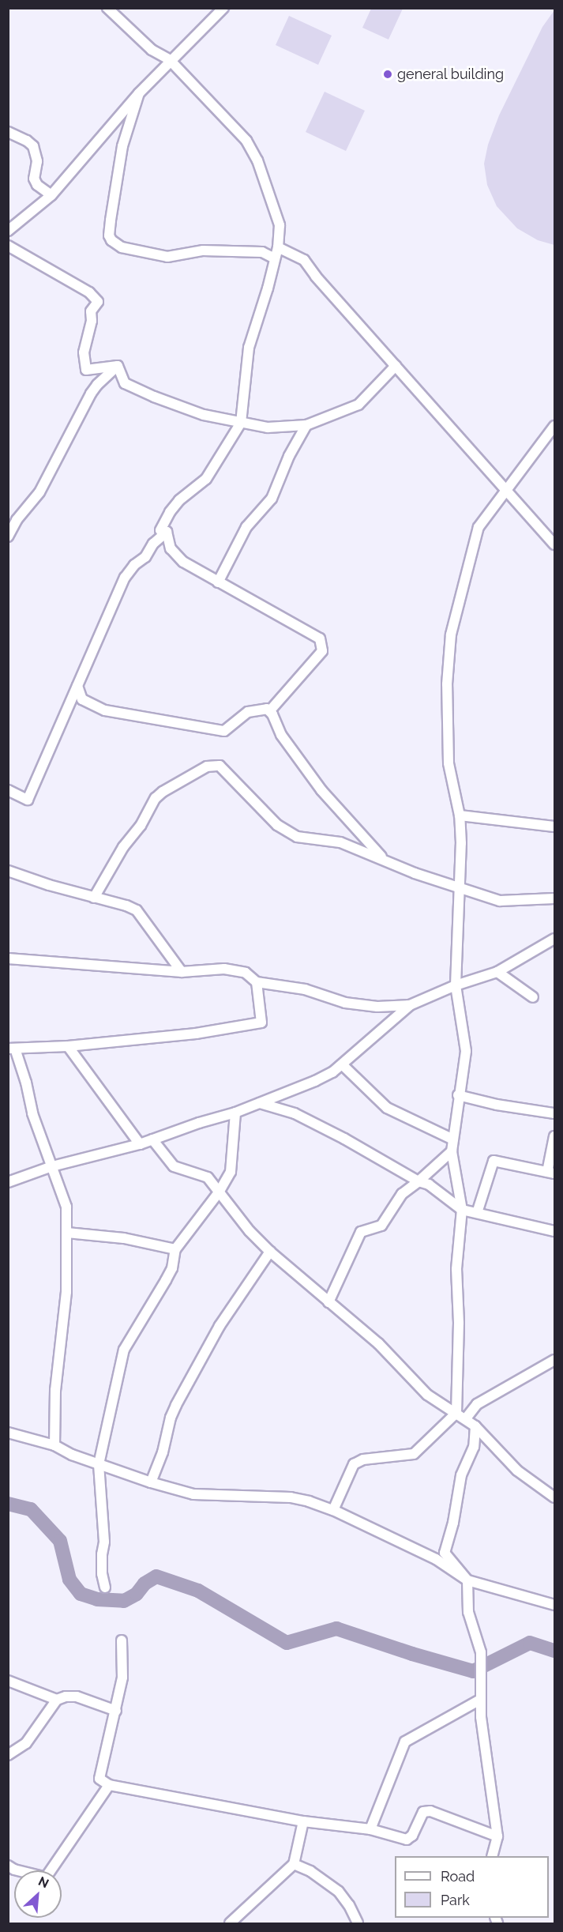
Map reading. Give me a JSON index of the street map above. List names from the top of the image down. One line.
{"places":["general building"],"legend":["Road","Park"],"north":"top right"}
